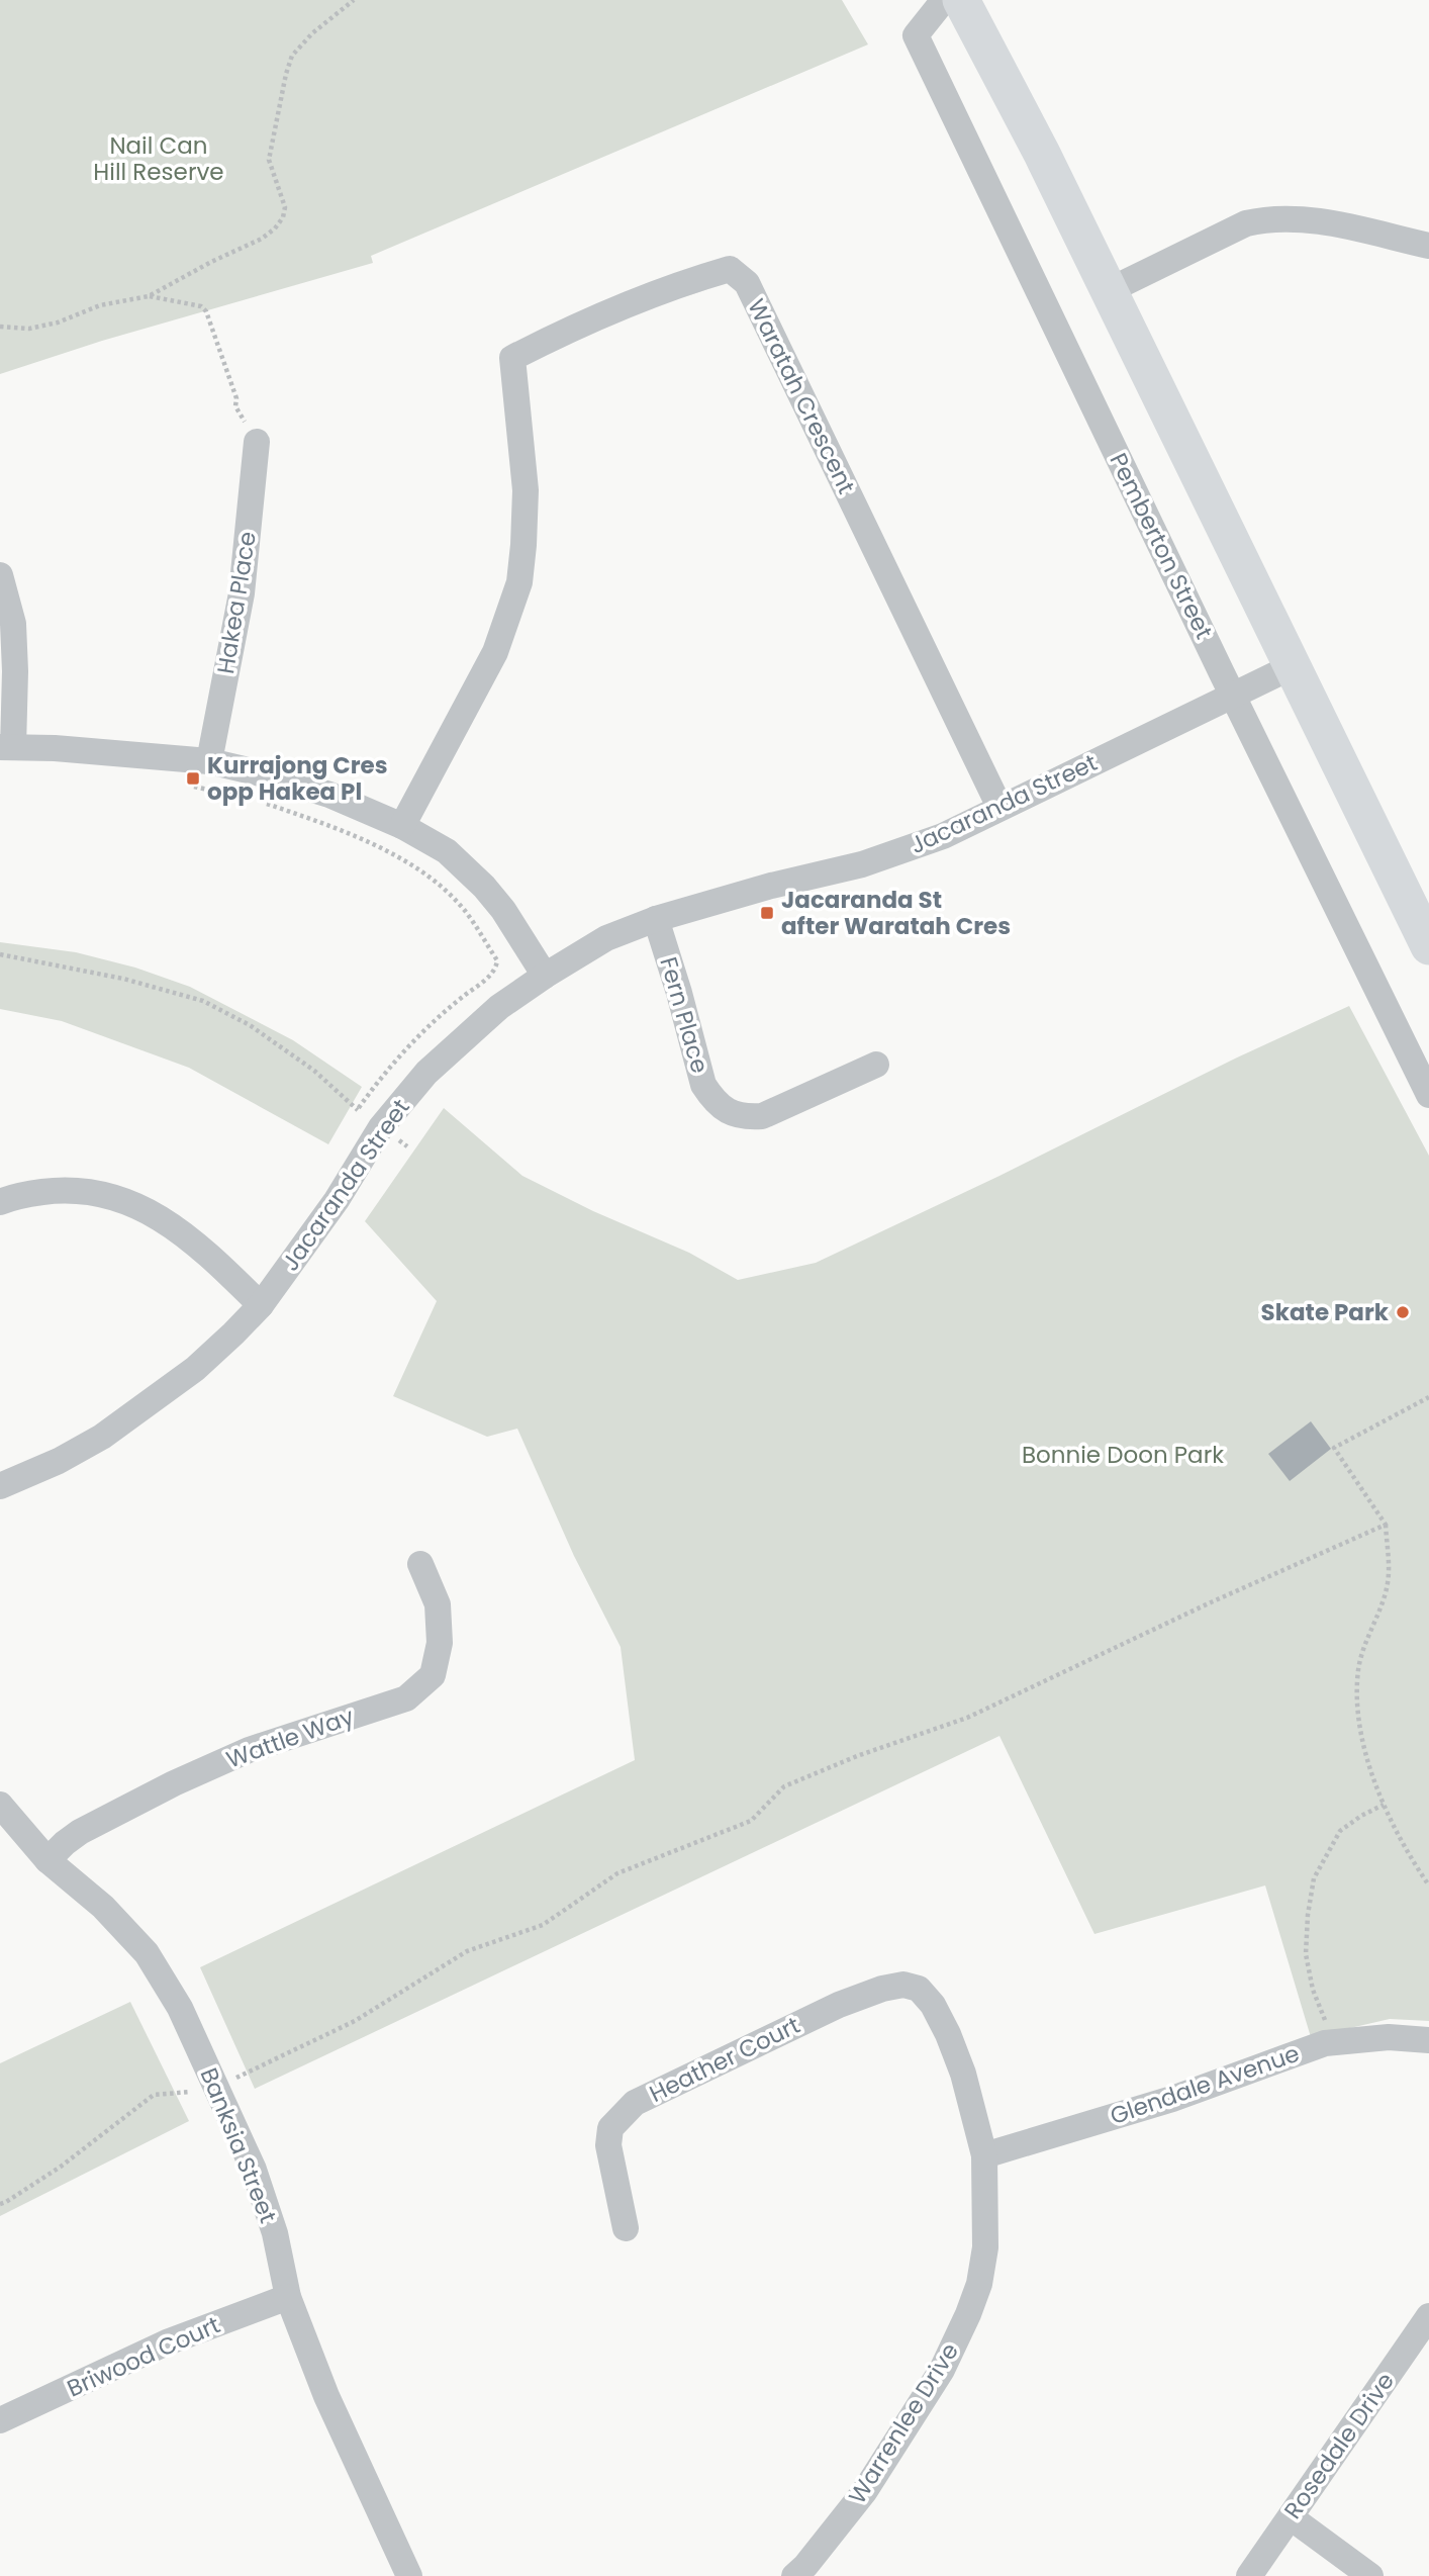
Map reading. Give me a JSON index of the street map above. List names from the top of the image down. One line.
{"streets":{"street":["Waratah Crescent","Pemberton Street","Hakea Place","Jacaranda Street","Fern Place","Wattle Way","Heather Court","Glendale Avenue","Banksia Street","Briwood Court","Warrenlee Drive","Rosedale Drive"]},"crossings":[["Waratah Crescent","Jacaranda Street"],["Pemberton Street","Jacaranda Street"],["Jacaranda Street","Fern Place"],["Wattle Way","Banksia Street"],["Heather Court","Warrenlee Drive"],["Glendale Avenue","Warrenlee Drive"],["Banksia Street","Briwood Court"]],"parks":["Nail Can Hill Reserve","Bonnie Doon Park"],"places":{"transit":["Kurrajong Cres opp Hakea Pl","Jacaranda St after Waratah Cres"],"other":["Skate Park"]}}
